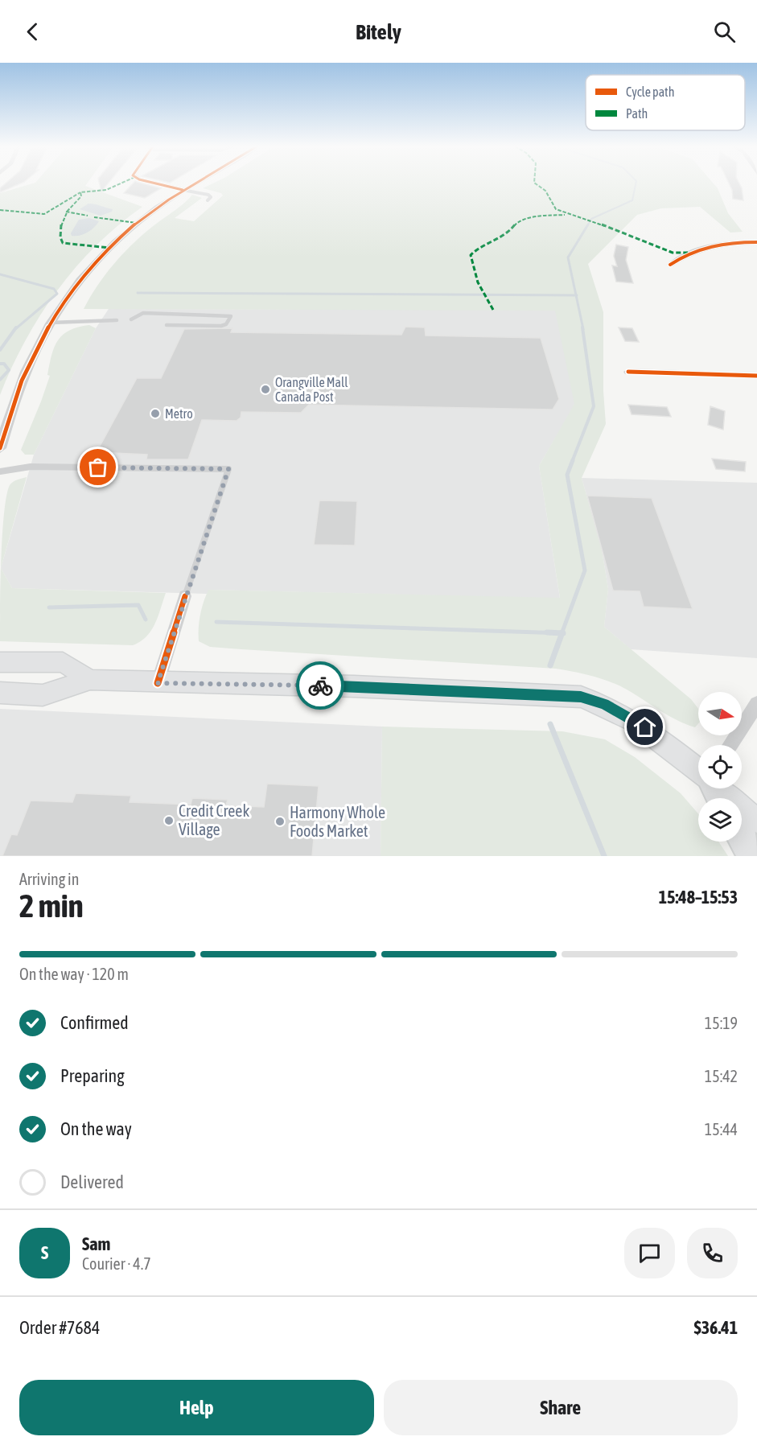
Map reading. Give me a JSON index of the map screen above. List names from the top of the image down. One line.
{"places":["Orangville Mall Canada Post","Metro","Credit Creek Village","Harmony Whole Foods Market"],"legend":["Cycle path","Path"],"north":"right","page":{"header":"Bitely","heading":["2 min","Arriving in","15:48–15:53"],"panel":["Sam","Courier · 4.7","Order #7684","$36.41"],"bar":"On the way · 120 m","list":[["Confirmed","15:19"],["Preparing","15:42"],["On the way","15:44"],"Delivered"],"round":"S","buttons":["Help","Share"]}}
